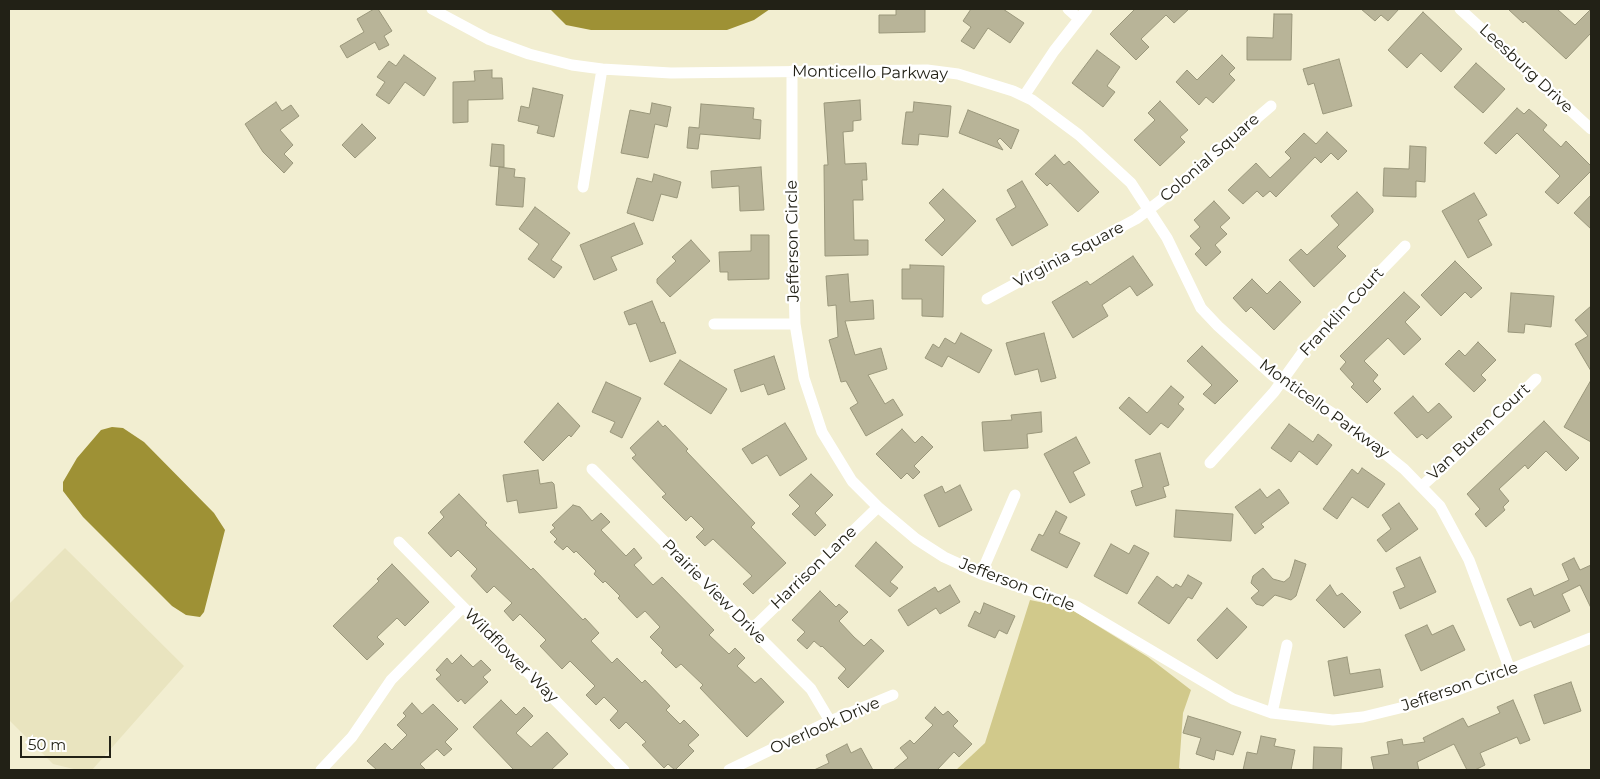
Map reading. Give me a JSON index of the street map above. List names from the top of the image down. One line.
{"streets":{"street":["Leesburg Drive","Monticello Parkway","Colonial Square","Jefferson Circle","Virginia Square","Franklin Court","Van Buren Court","Harrison Lane","Prairie View Drive","Wildflower Way","Overlook Drive"]},"crossings":[["Monticello Parkway","Colonial Square"],["Monticello Parkway","Jefferson Circle"],["Monticello Parkway","Virginia Square"],["Monticello Parkway","Franklin Court"],["Monticello Parkway","Van Buren Court"],["Colonial Square","Virginia Square"],["Jefferson Circle","Harrison Lane"],["Harrison Lane","Prairie View Drive"],["Prairie View Drive","Overlook Drive"]],"scale_bar":"50 m"}
